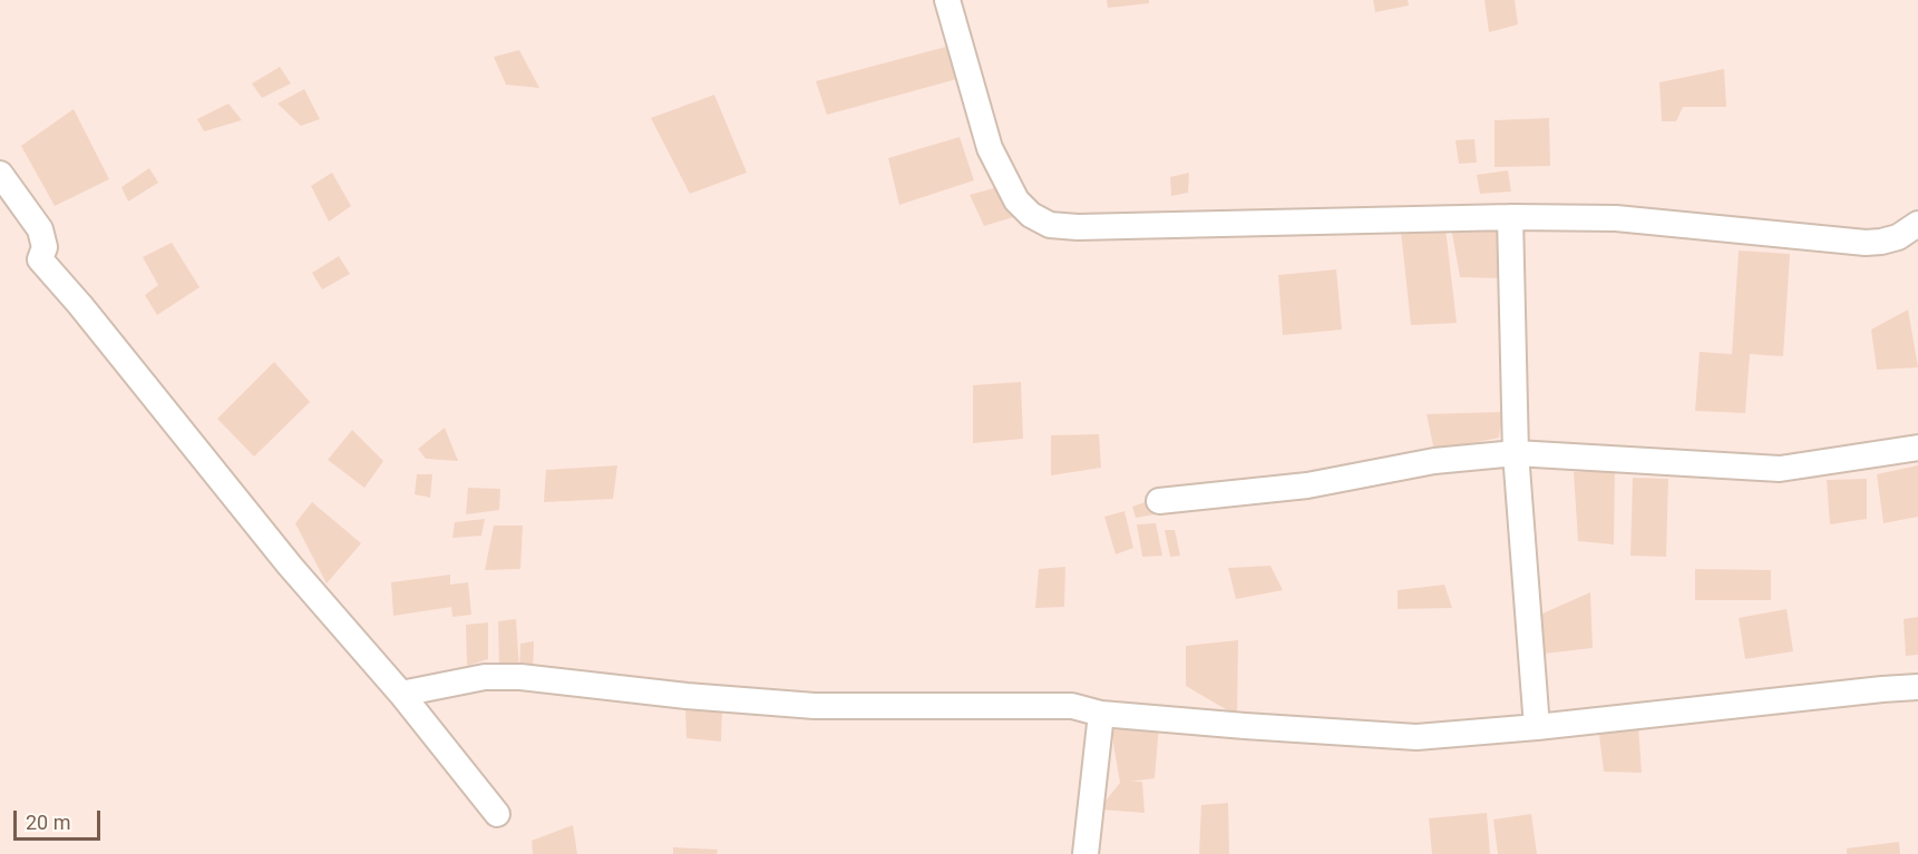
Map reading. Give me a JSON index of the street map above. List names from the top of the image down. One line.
{"scale_bar":"20 m"}
